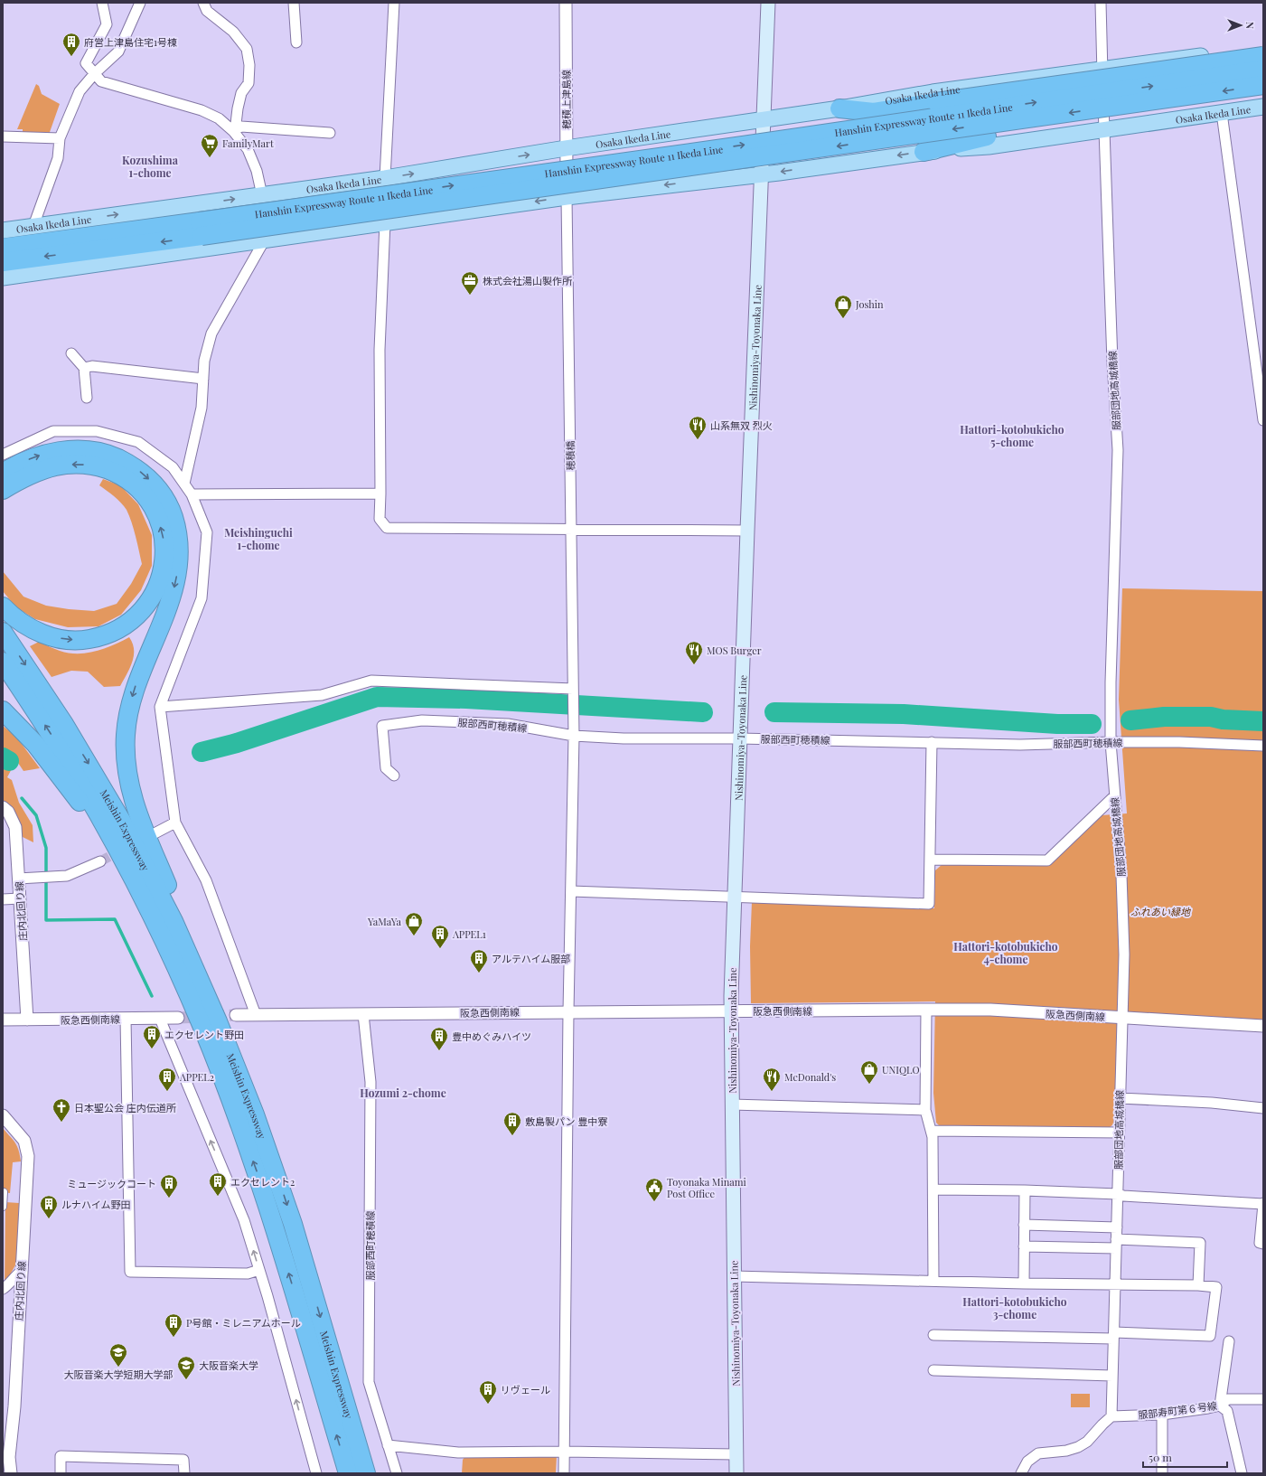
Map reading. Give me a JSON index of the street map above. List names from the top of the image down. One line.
{"streets":{"highway":["Hanshin Expressway Route 11 Ikeda Line","Meishin Expressway"],"main road":["Osaka Ikeda Line","Nishinomiya-Toyonaka Line"],"street":["穂積上津島線","服部団地高城橋線","穂積橋","服部西町穂積線","庄内北回り線","阪急西側南線","服部寿町第６号線"]},"crossings":[["Osaka Ikeda Line","穂積上津島線"],["Osaka Ikeda Line","Nishinomiya-Toyonaka Line"],["Osaka Ikeda Line","服部団地高城橋線"],["Osaka Ikeda Line","穂積橋"],["穂積上津島線","穂積橋"],["Nishinomiya-Toyonaka Line","服部西町穂積線"],["Nishinomiya-Toyonaka Line","阪急西側南線"],["服部団地高城橋線","服部西町穂積線"],["服部団地高城橋線","阪急西側南線"],["服部団地高城橋線","服部寿町第６号線"],["穂積橋","服部西町穂積線"],["穂積橋","阪急西側南線"],["服部西町穂積線","阪急西側南線"],["庄内北回り線","阪急西側南線"]],"districts":["Kozushima 1-chome","Hattori-kotobukicho 5-chome","Meishinguchi 1-chome","Hattori-kotobukicho 4-chome","Hozumi 2-chome","Hattori-kotobukicho 3-chome"],"parks":["ふれあい緑地"],"places":{"building":["府営上津島住宅1号棟","APPEL1","アルテハイム服部","エクセレント野田","豊中めぐみハイツ","APPEL2","敷島製パン 豊中寮","エクセレント2","ミュージックコート","ルナハイム野田","P号館・ミレニアムホール","リヴェール"],"supermarket":["FamilyMart"],"office":["株式会社湯山製作所"],"shop":["Joshin","YaMaYa","UNIQLO"],"restaurant":["山系無双 烈火","MOS Burger","McDonald's"],"church":["日本聖公会 庄内伝道所"],"public building":["Toyonaka Minami Post Office"],"school or university":["大阪音楽大学短期大学部","大阪音楽大学"]},"scale_bar":"50 m","north":"right"}
